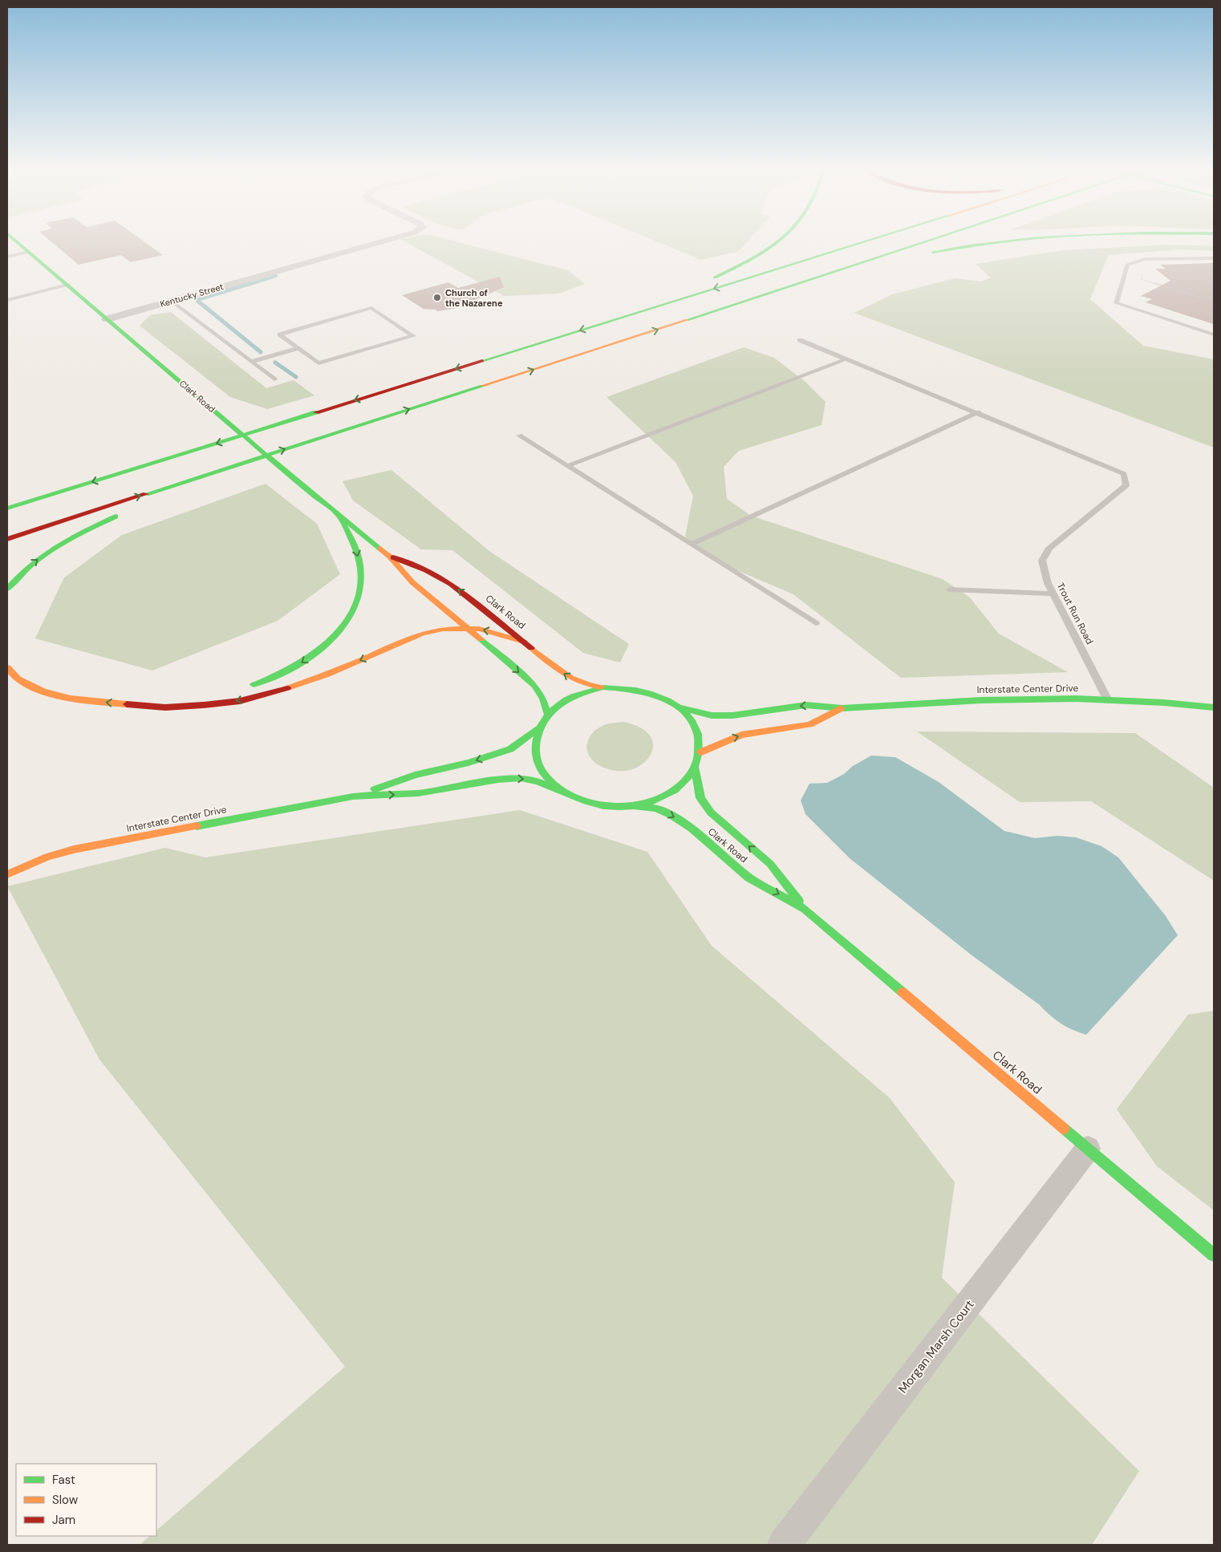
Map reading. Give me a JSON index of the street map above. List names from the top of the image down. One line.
{"streets":{"main road":["Clark Road","Interstate Center Drive"],"street":["Kentucky Street","Morgan Marsh Court"],"lane":["Trout Run Road"]},"crossings":[["Kentucky Street","Clark Road"],["Clark Road","Interstate Center Drive"],["Clark Road","Morgan Marsh Court"],["Trout Run Road","Interstate Center Drive"]],"places":["Church of the Nazarene"],"legend":["Fast","Slow","Jam"]}
